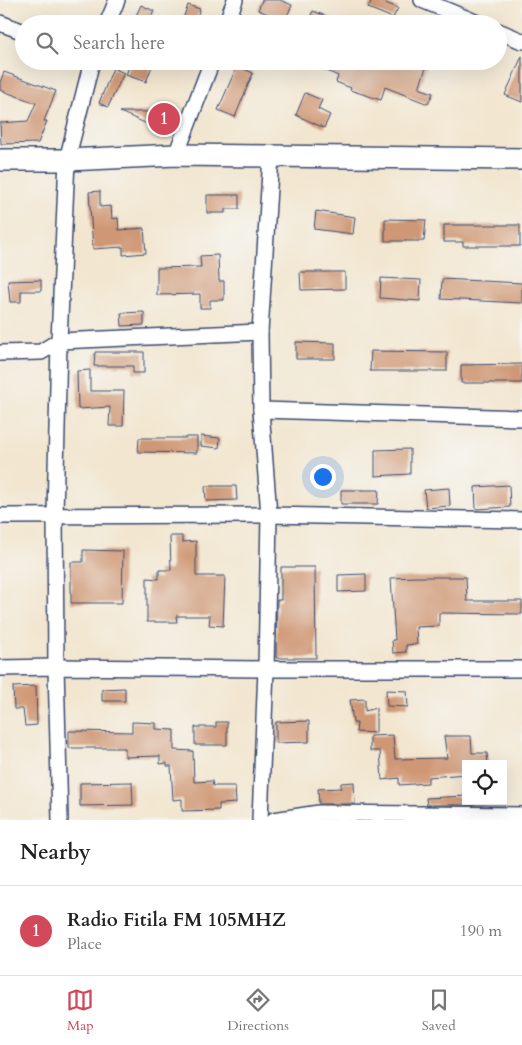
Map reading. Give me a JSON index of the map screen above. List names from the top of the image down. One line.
{"page":{"search":"Search here","pins":"1","heading":"Nearby","list":[{"mark":"1","name":"Radio Fitila FM 105MHZ","note":"Place","value":"190 m"}],"nav":["Map","Directions","Saved"]}}
